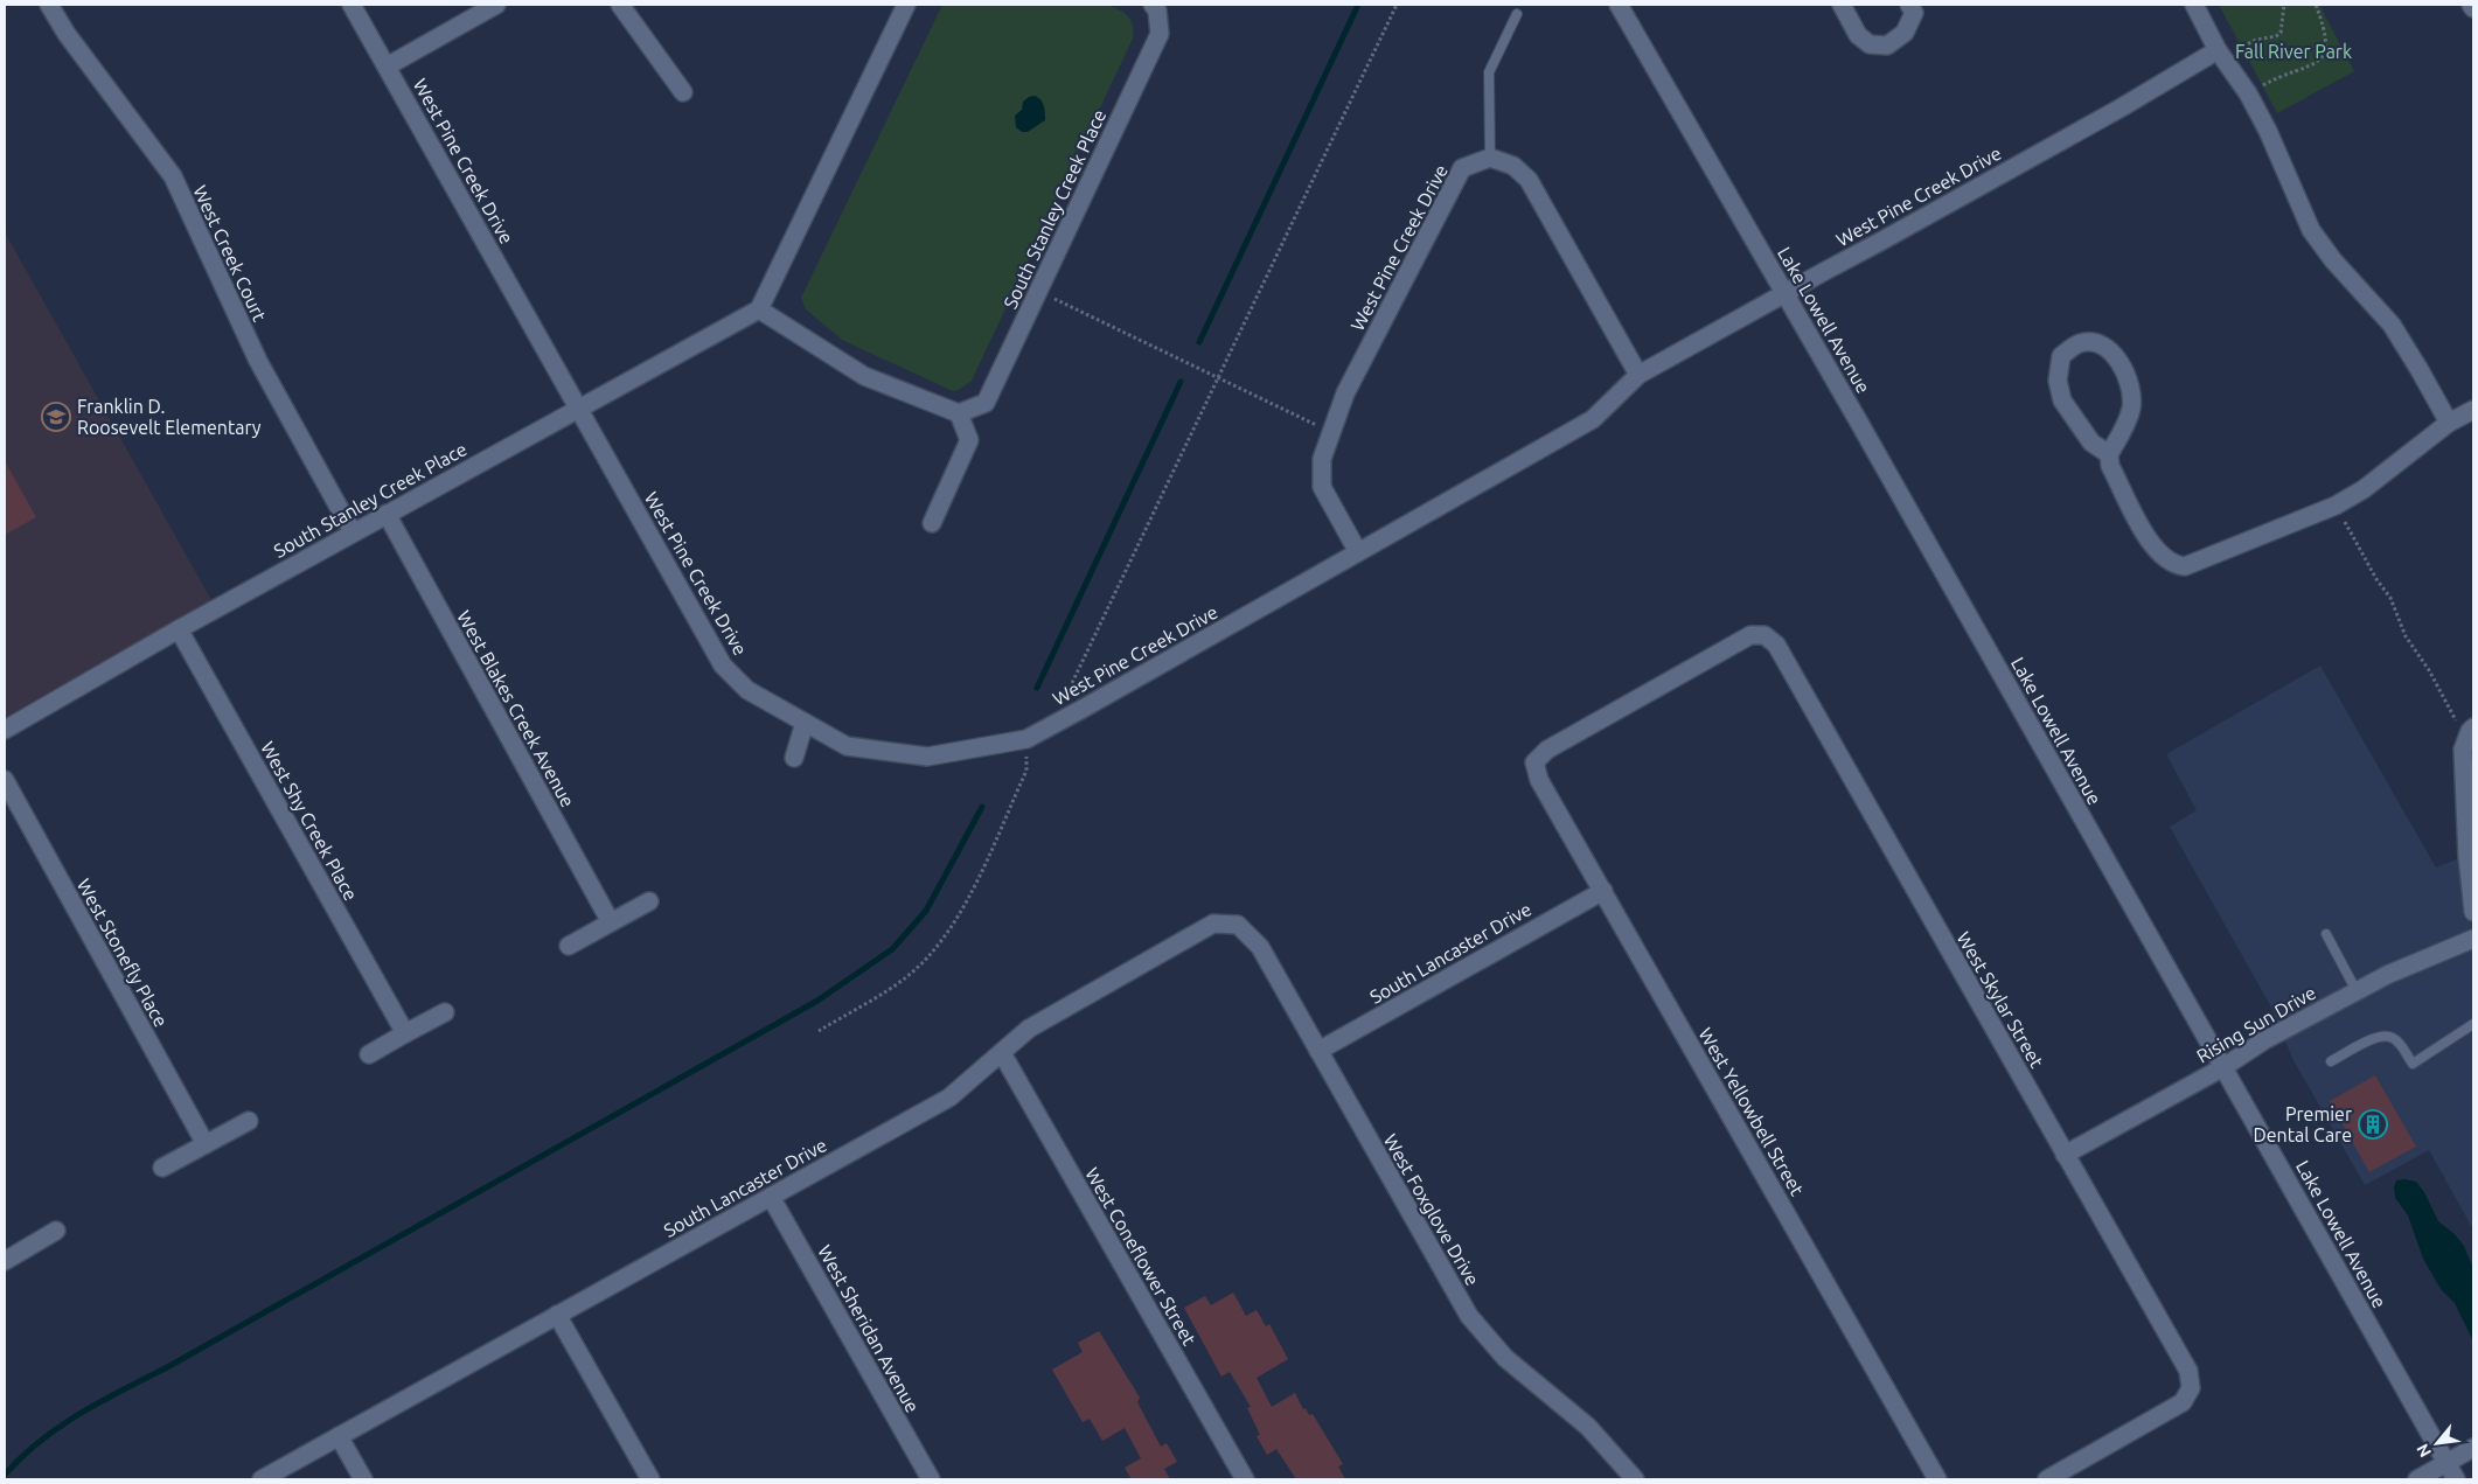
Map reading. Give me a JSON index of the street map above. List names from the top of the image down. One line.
{"streets":{"street":["West Pine Creek Drive","South Stanley Creek Place","West Creek Court","Lake Lowell Avenue","West Blakes Creek Avenue","West Shy Creek Place","West Stonefly Place","South Lancaster Drive","West Skylar Street","Rising Sun Drive","West Yellowbell Street","West Foxglove Drive","West Coneflower Street","West Sheridan Avenue"]},"crossings":[["West Pine Creek Drive","South Stanley Creek Place"],["West Pine Creek Drive","Lake Lowell Avenue"],["South Stanley Creek Place","West Creek Court"],["South Stanley Creek Place","West Blakes Creek Avenue"],["South Stanley Creek Place","West Shy Creek Place"],["Lake Lowell Avenue","Rising Sun Drive"],["South Lancaster Drive","West Yellowbell Street"],["South Lancaster Drive","West Foxglove Drive"],["South Lancaster Drive","West Coneflower Street"],["South Lancaster Drive","West Sheridan Avenue"],["West Skylar Street","Rising Sun Drive"],["West Skylar Street","West Yellowbell Street"]],"parks":["Fall River Park"],"places":{"school or university":["Franklin D. Roosevelt Elementary"],"building":["Premier Dental Care"]},"north":"bottom left"}
